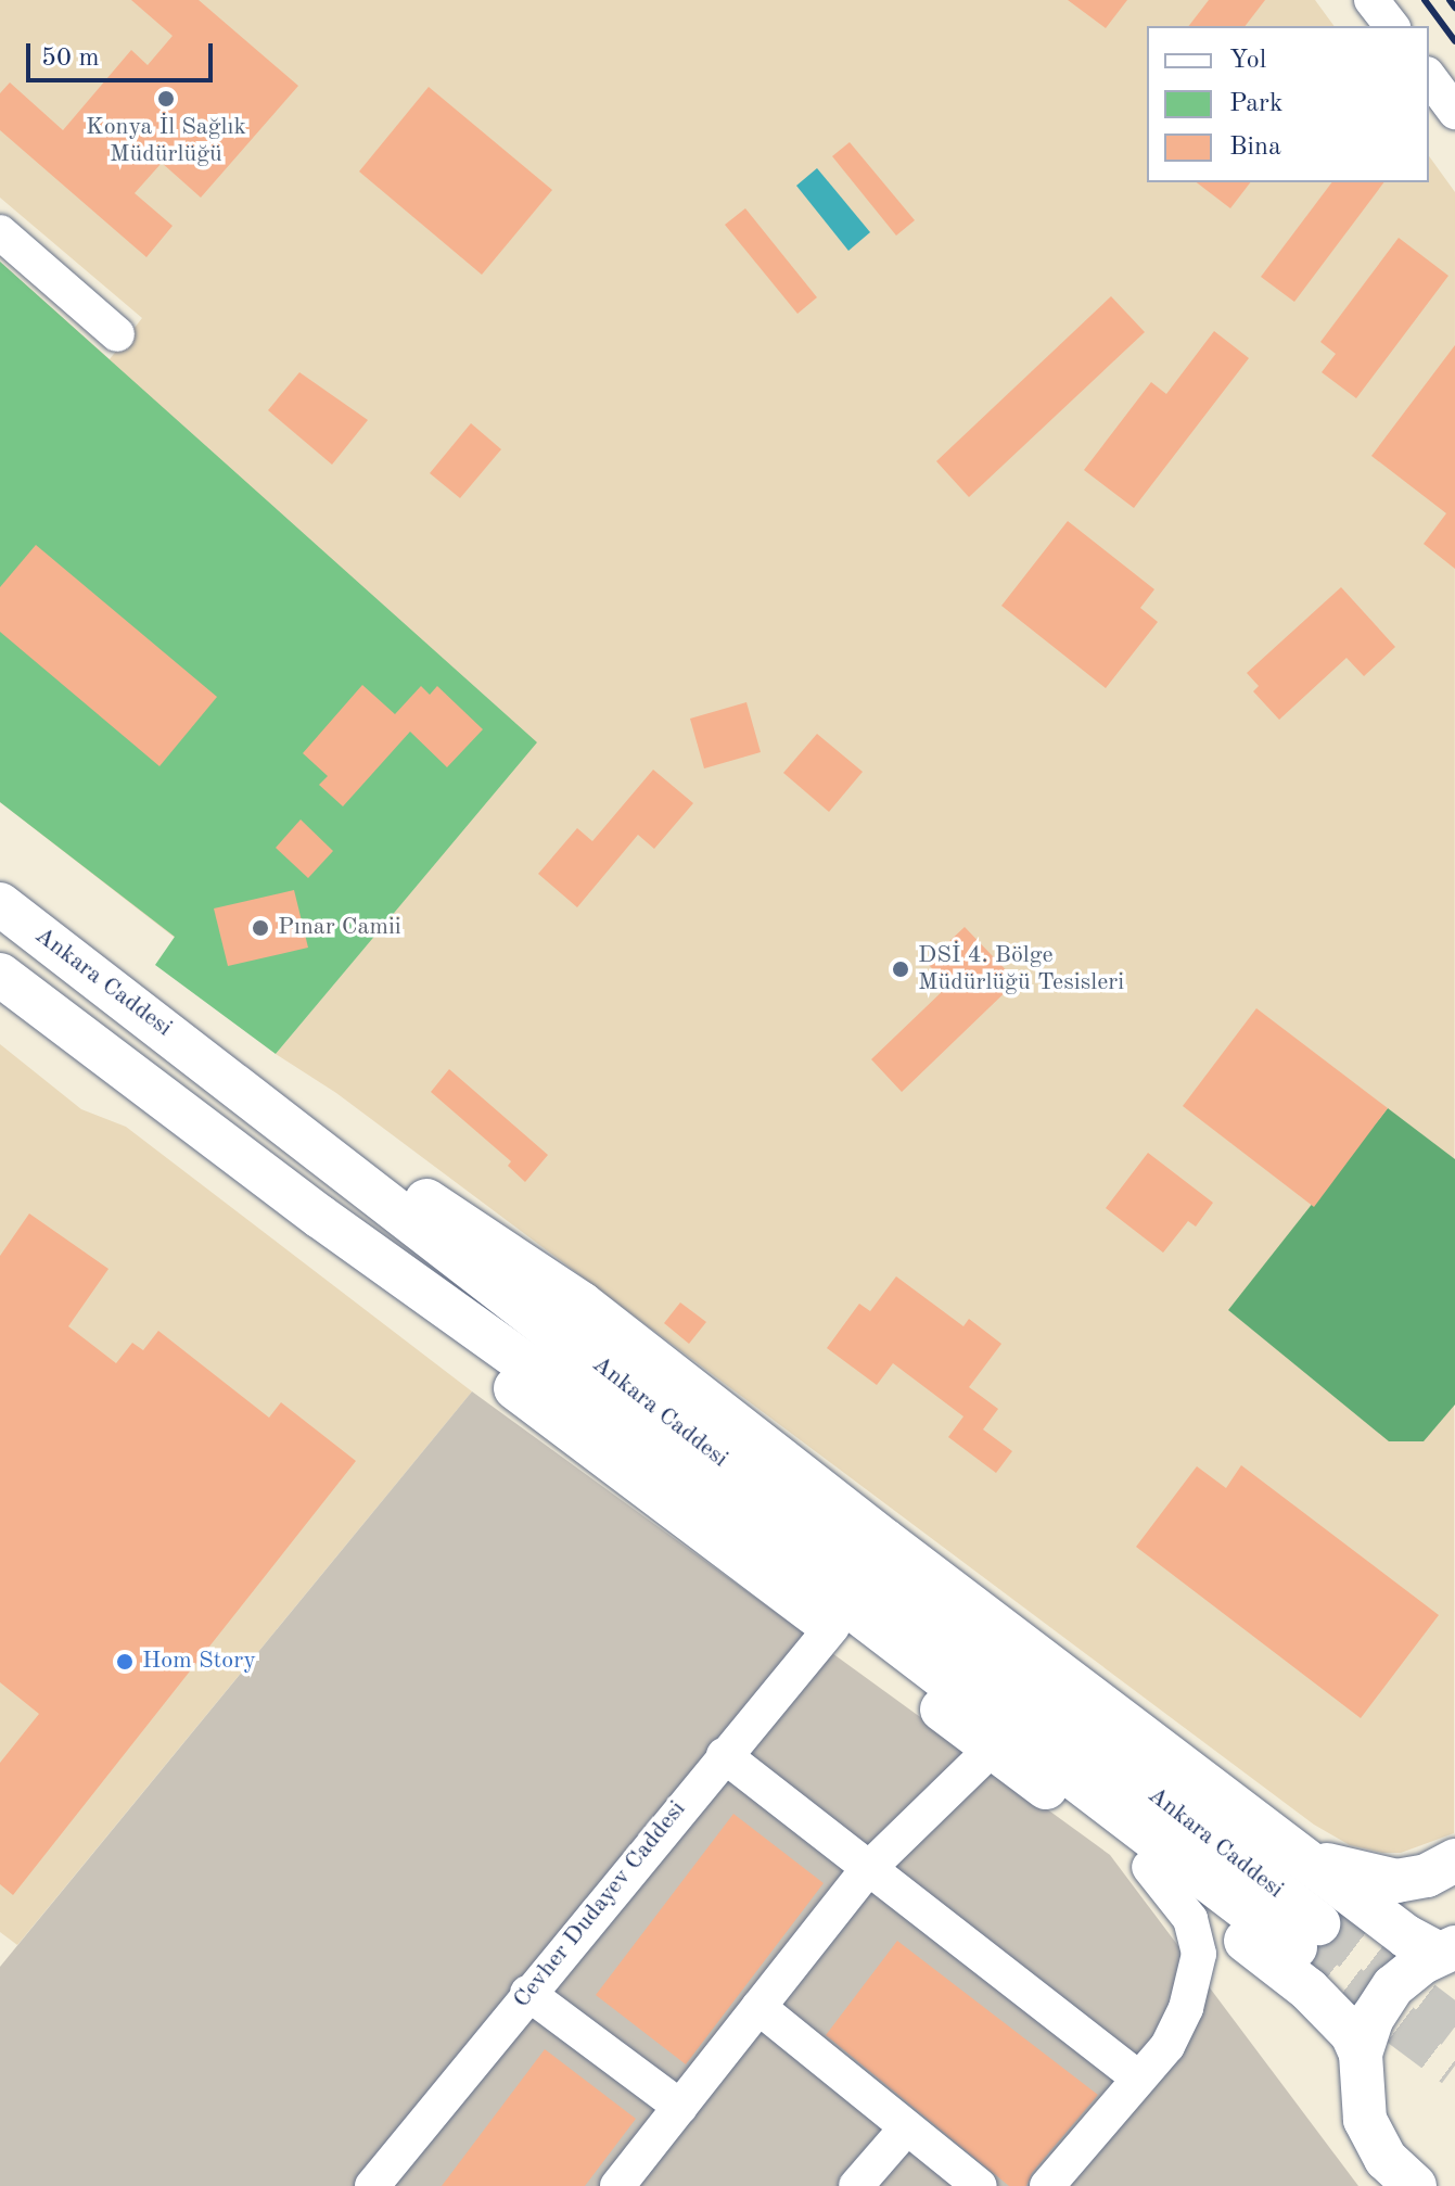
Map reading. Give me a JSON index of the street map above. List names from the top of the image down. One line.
{"streets":{"main road":["Ankara Caddesi"],"street":["Cevher Dudayev Caddesi"]},"places":["Konya İl Sağlık Müdürlüğü","Pınar Camii","DSİ 4. Bölge Müdürlüğü Tesisleri","Hom Story"],"legend":["Yol","Park","Bina"],"scale_bar":"50 m"}
